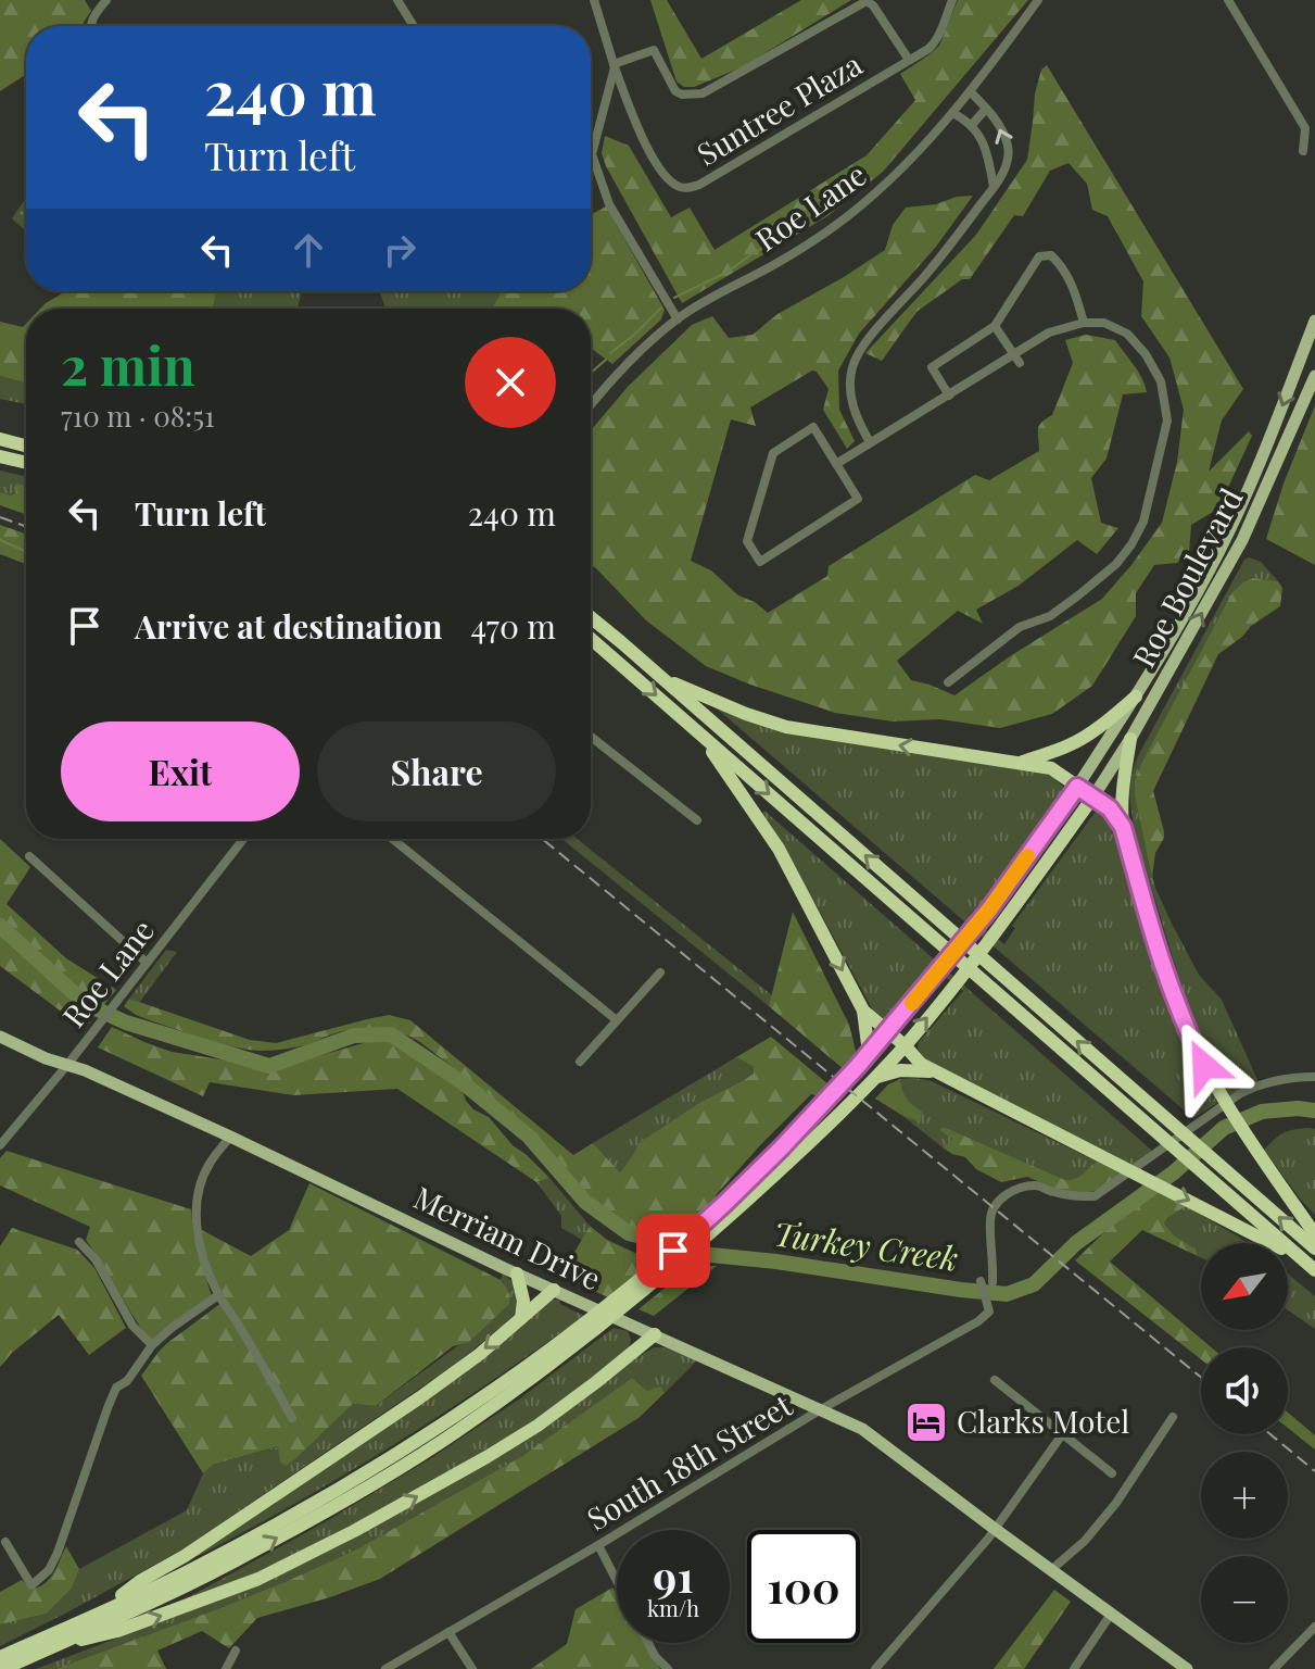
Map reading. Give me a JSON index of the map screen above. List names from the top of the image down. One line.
{"streets":{"main road":["Roe Boulevard","Merriam Drive"],"street":["Suntree Plaza","Roe Lane","South 18th Street"]},"crossings":[["Roe Lane","Merriam Drive"],["Merriam Drive","South 18th Street"]],"water":["Turkey Creek"],"places":{"hotel":["Clarks Motel"]},"north":"bottom left","page":{"turn":["240 m","Turn left"],"heading":["2 min","710 m · 08:51"],"list":[{"name":"Turn left","value":"240 m"},{"name":"Arrive at destination","value":"470 m"}],"buttons":["Exit","Share"],"map_buttons":["+","−"],"speed":"91 km/h","limit":"100"}}
